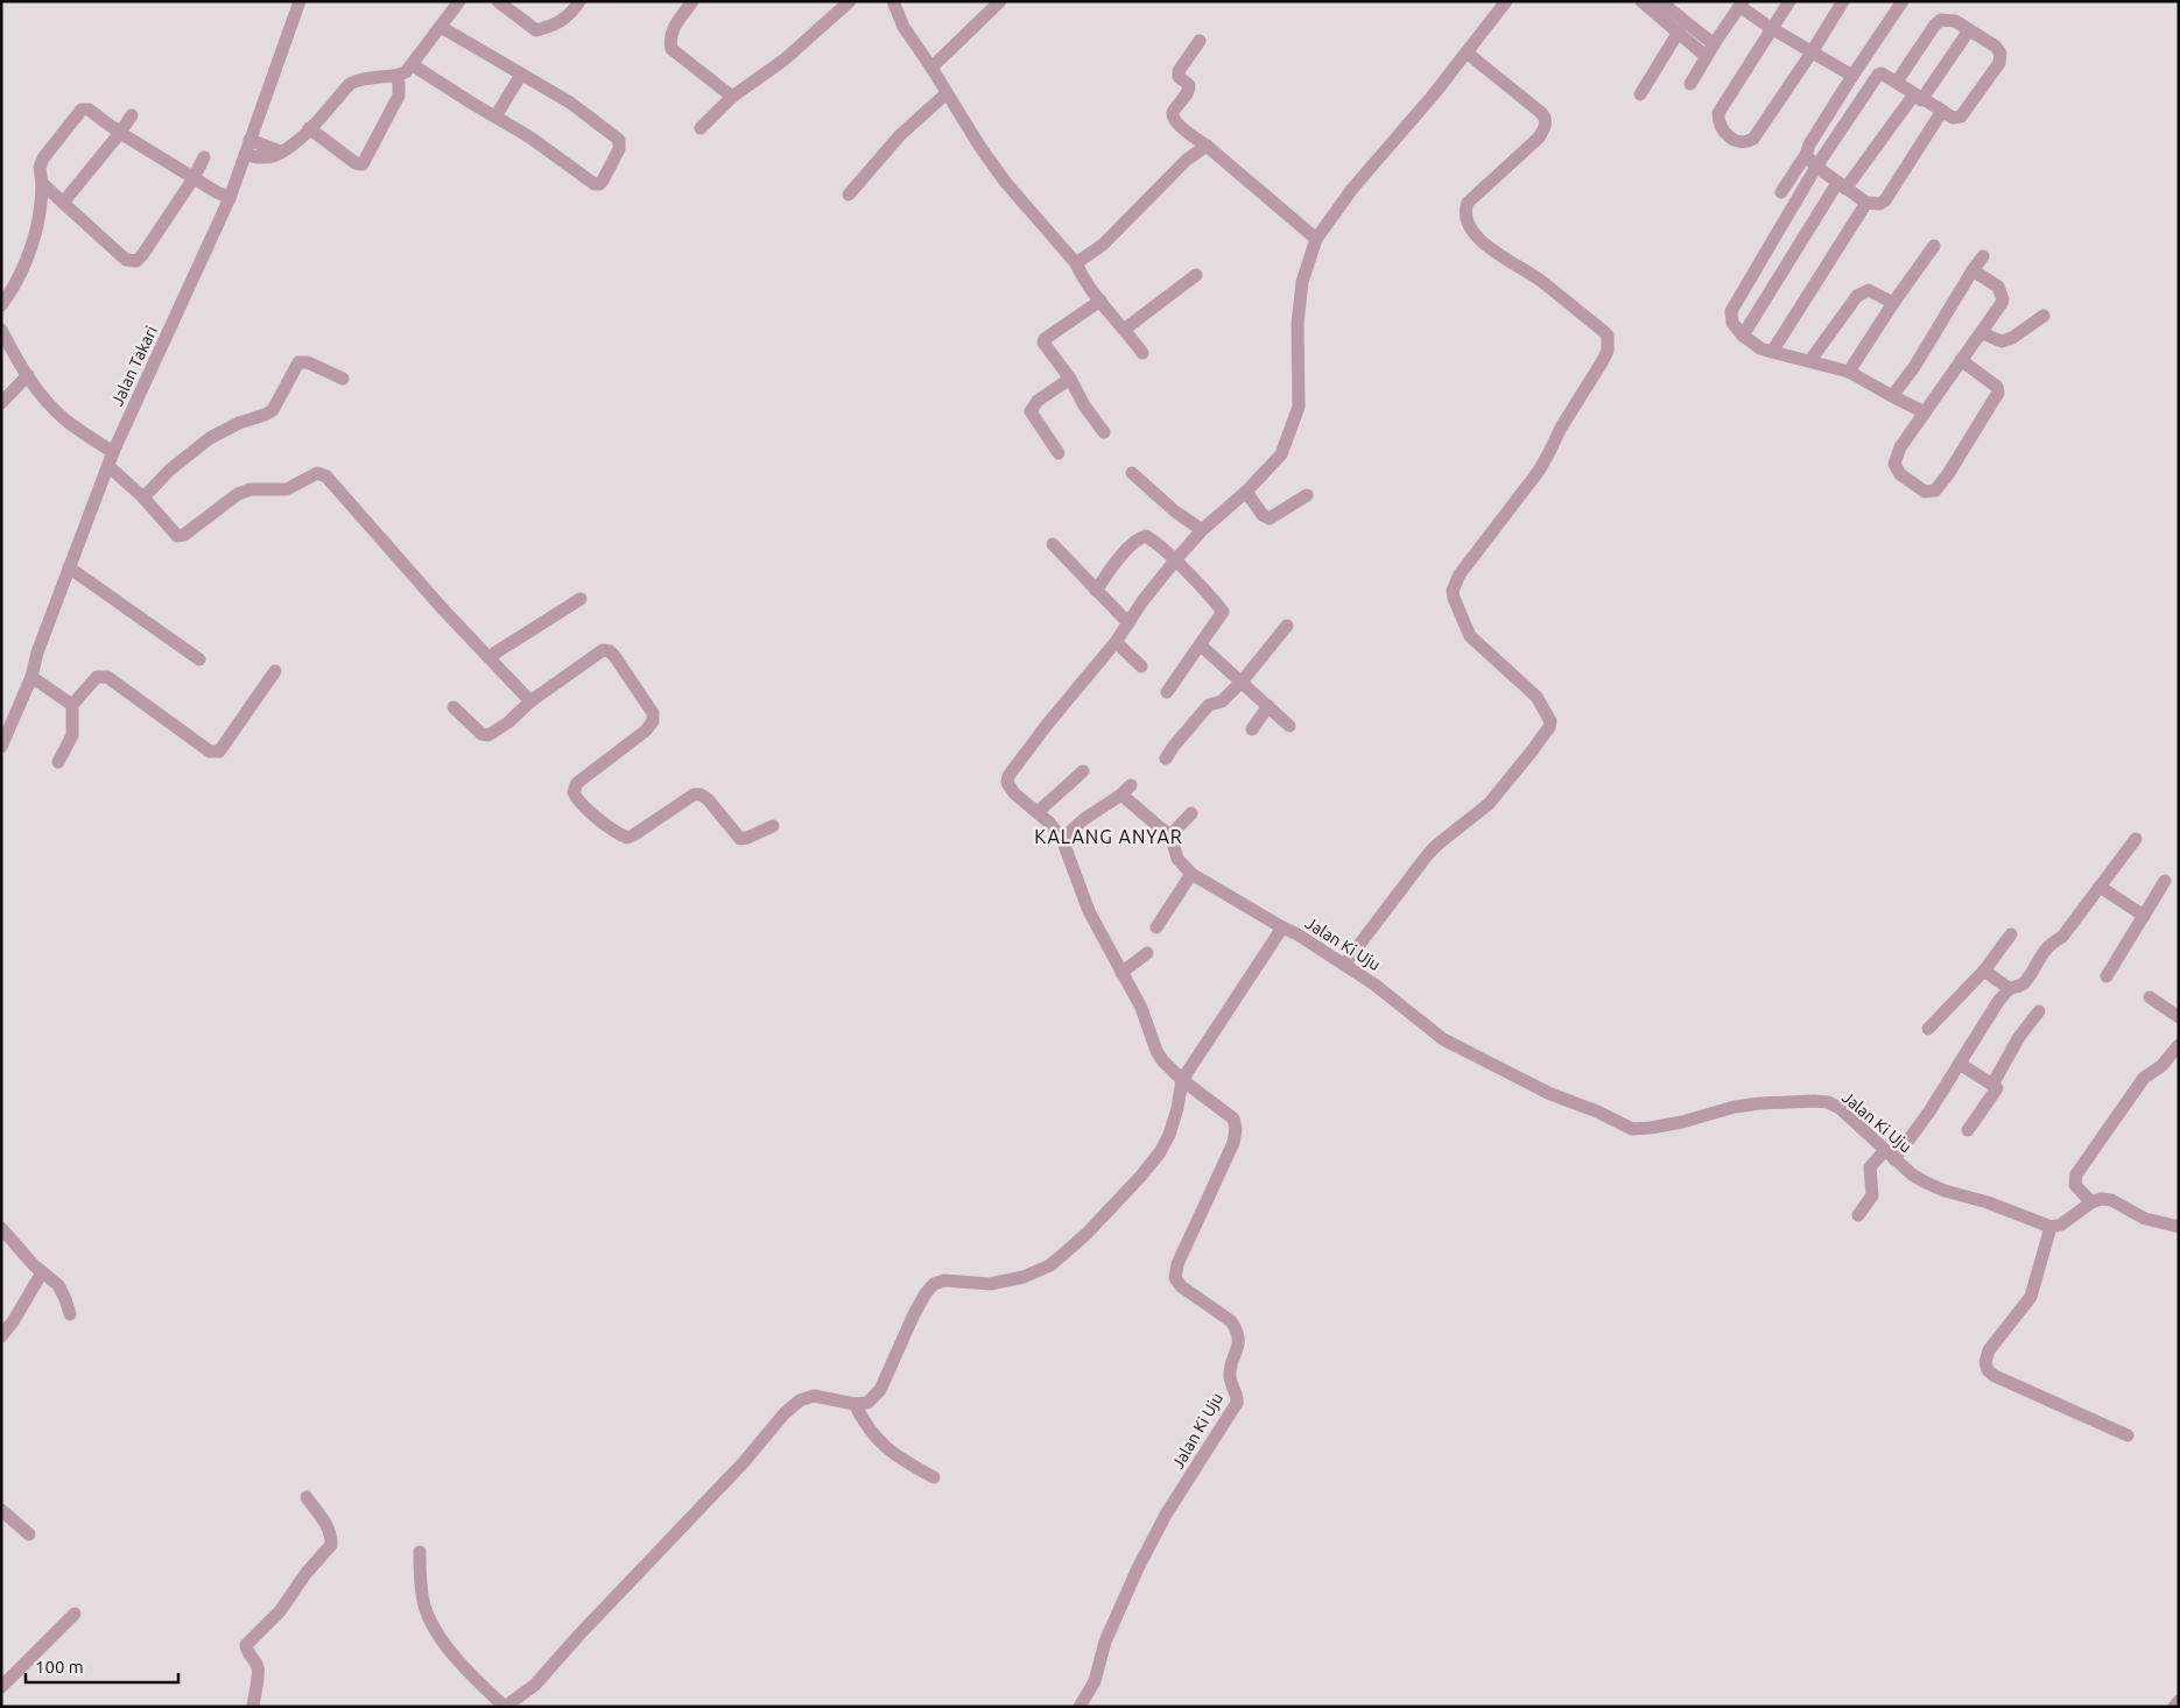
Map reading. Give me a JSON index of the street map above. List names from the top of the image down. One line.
{"streets":{"street":["Jalan Takari","Jalan Ki Uju"]},"districts":["KALANG ANYAR"],"scale_bar":"100 m"}
